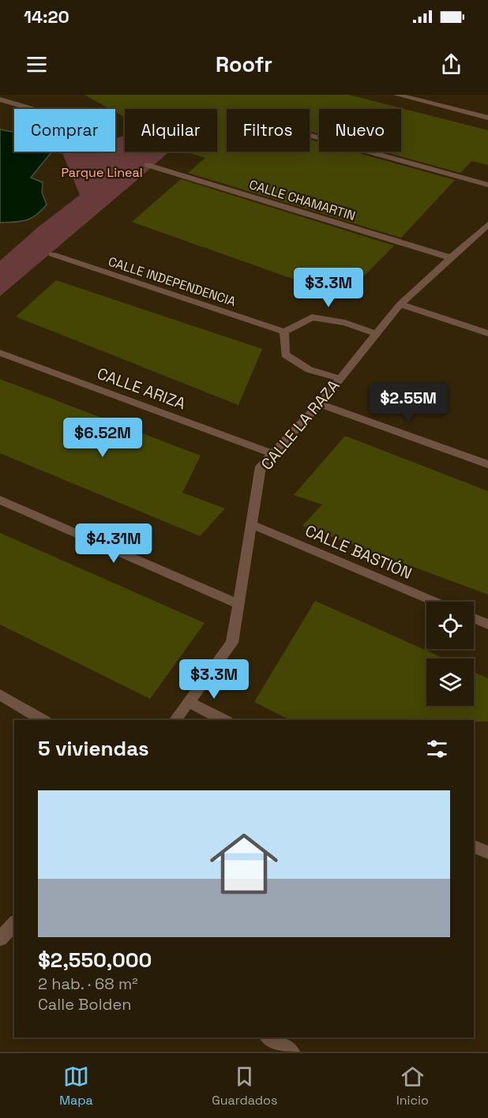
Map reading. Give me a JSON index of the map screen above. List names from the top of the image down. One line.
{"streets":{"street":["CALLE CHAMARTIN","CALLE INDEPENDENCIA","CALLE ARIZA","CALLE LA RAZA","CALLE BASTIÓN"]},"crossings":[["CALLE CHAMARTIN","CALLE LA RAZA"],["CALLE ARIZA","CALLE LA RAZA"],["CALLE LA RAZA","CALLE BASTIÓN"]],"parks":["Parque Lineal"],"page":{"status":"14:20","header":"Roofr","chip":["Comprar","Alquilar","Filtros","Nuevo"],"price":["$3.3M","$2.55M","$6.52M","$4.31M","$3.3M"],"heading":"5 viviendas","list":[{"name":"$2,550,000","note":"2 hab. · 68 m² · Calle Bolden"}],"tabs":["Mapa","Guardados","Inicio"]}}
